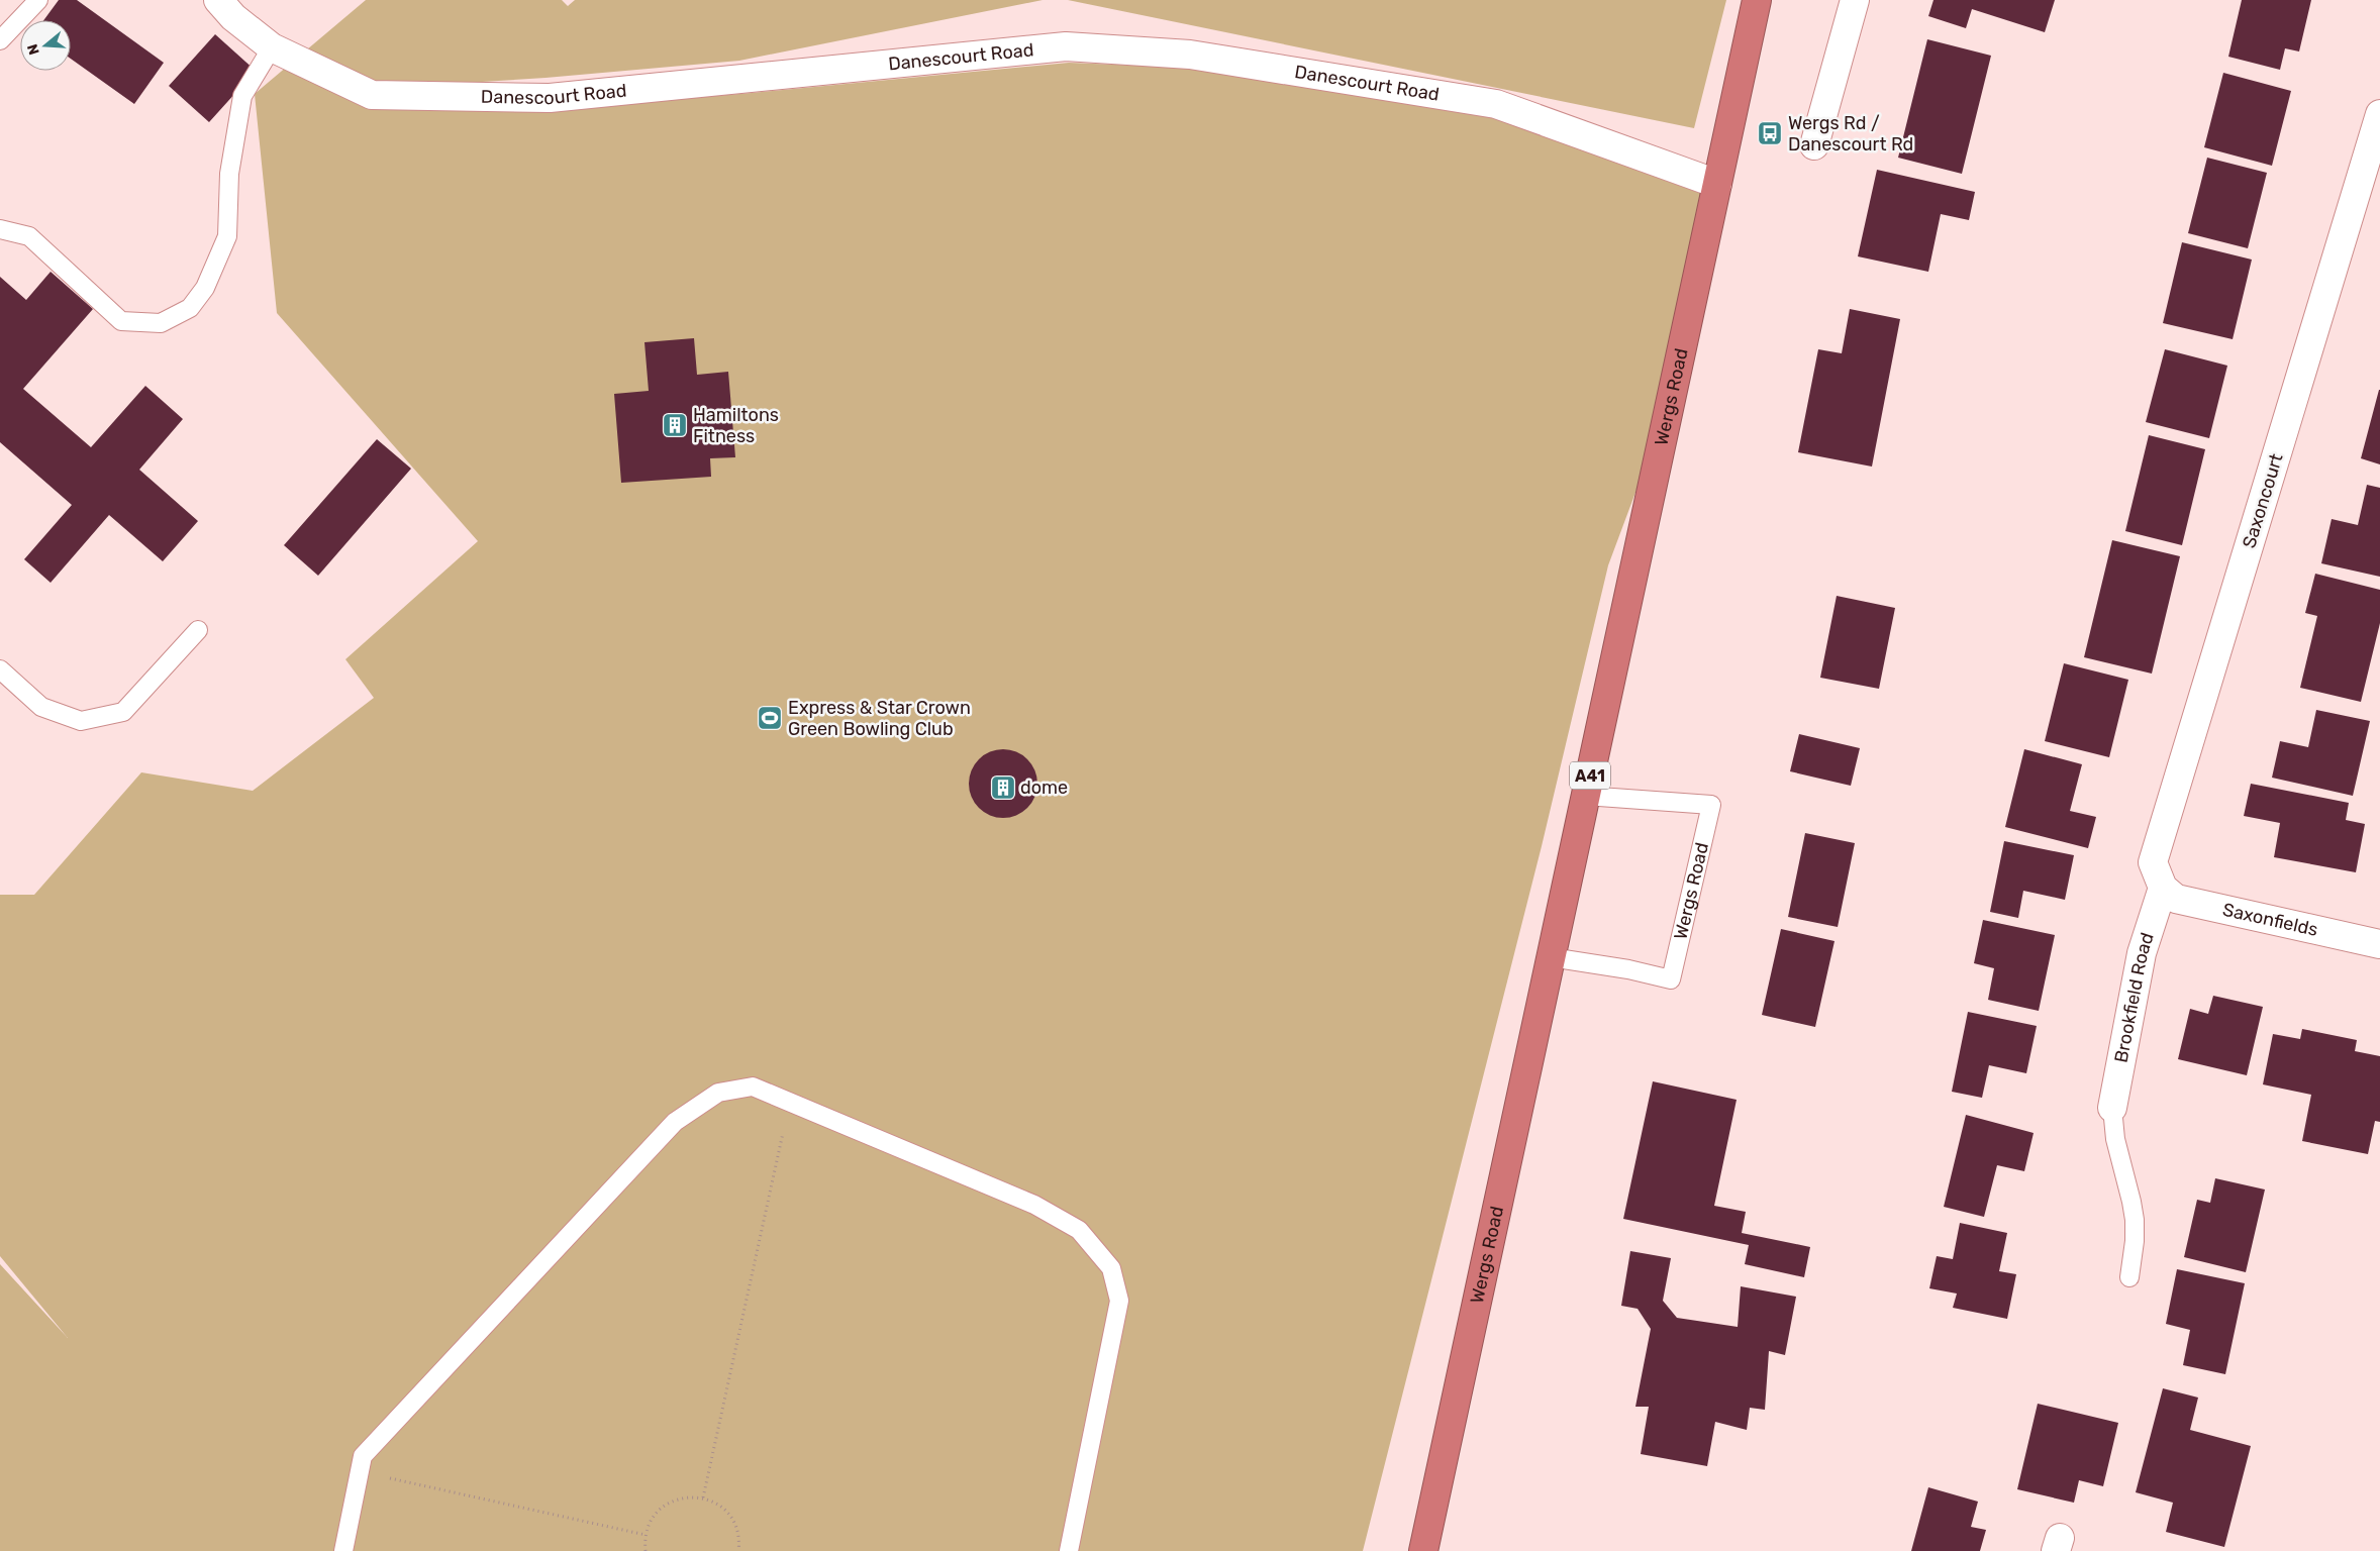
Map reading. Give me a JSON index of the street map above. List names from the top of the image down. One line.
{"streets":{"highway":["Wergs Road","A41"],"street":["Danescourt Road","Saxoncourt","Saxonfields","Brookfield Road"]},"crossings":[["Danescourt Road","Wergs Road"],["Saxoncourt","Saxonfields"],["Saxoncourt","Brookfield Road"],["Saxonfields","Brookfield Road"]],"places":{"bus stop":["Wergs Rd / Danescourt Rd"],"building":["Hamiltons Fitness","dome"],"sports":["Express & Star Crown Green Bowling Club"]},"north":"left"}
